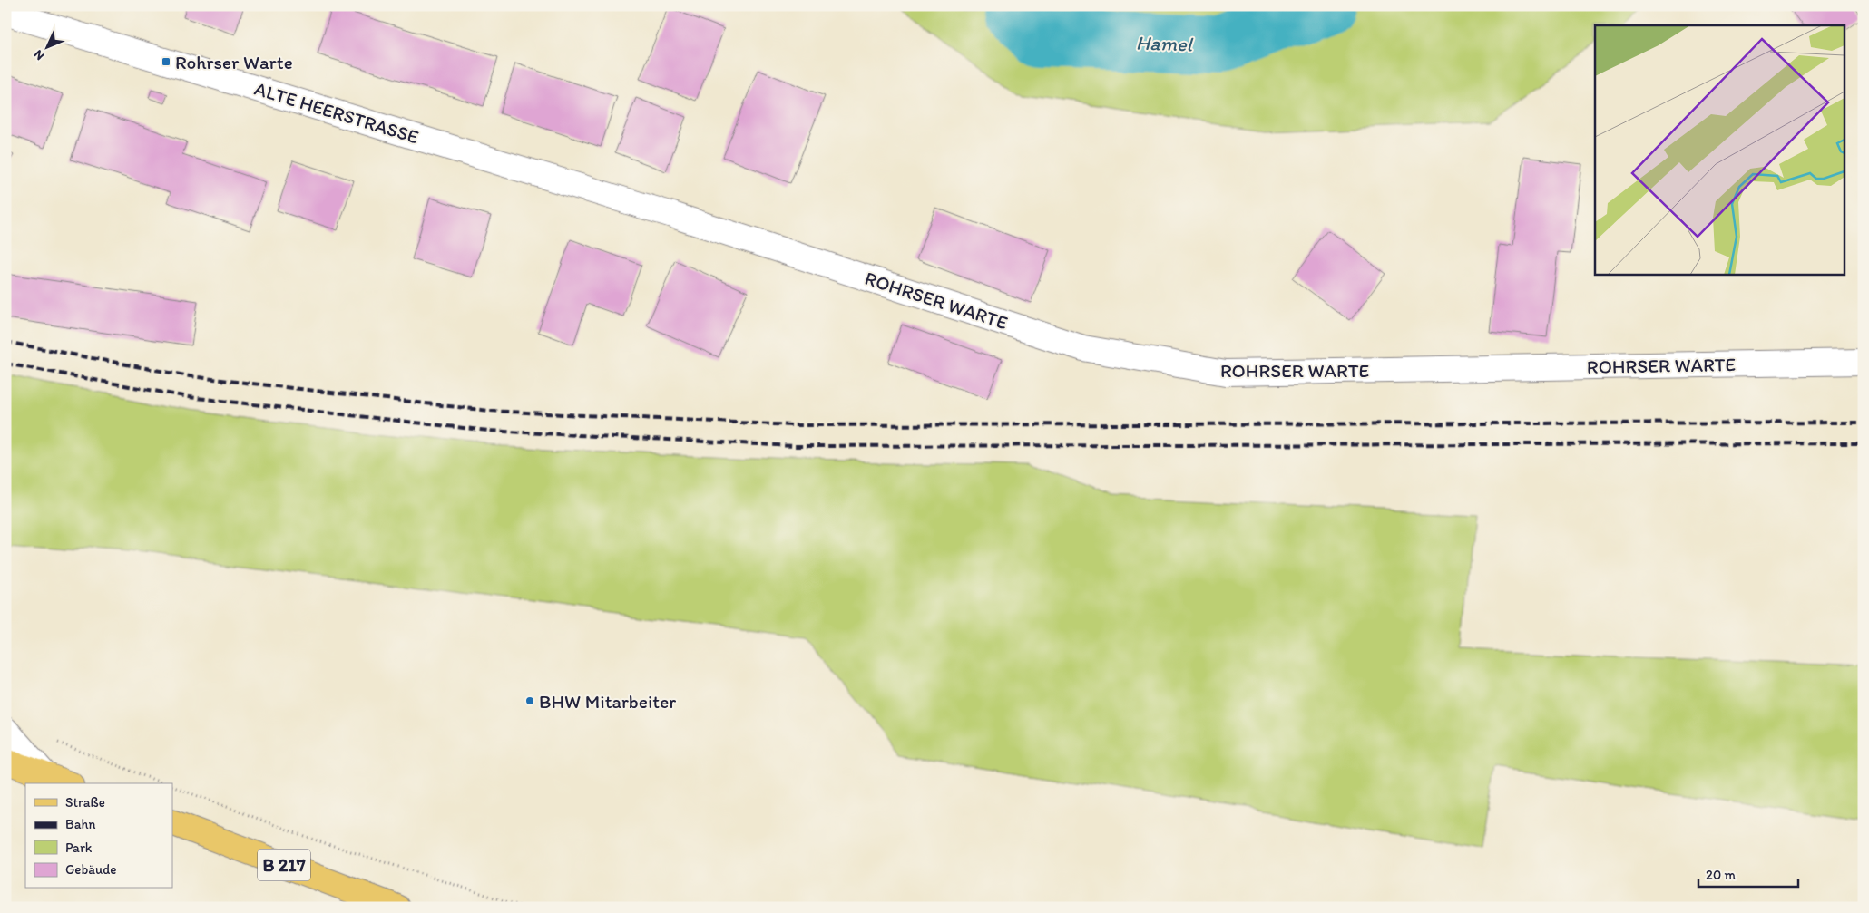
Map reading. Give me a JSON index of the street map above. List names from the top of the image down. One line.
{"streets":{"main road":["B 217"],"street":["ALTE HEERSTRASSE","ROHRSER WARTE"]},"crossings":[["ALTE HEERSTRASSE","ROHRSER WARTE"]],"water":["Hamel"],"places":{"transit":["Rohrser Warte"],"other":["BHW Mitarbeiter"]},"legend":["Straße","Bahn","Park","Gebäude"],"scale_bar":"20 m","north":"bottom left"}
